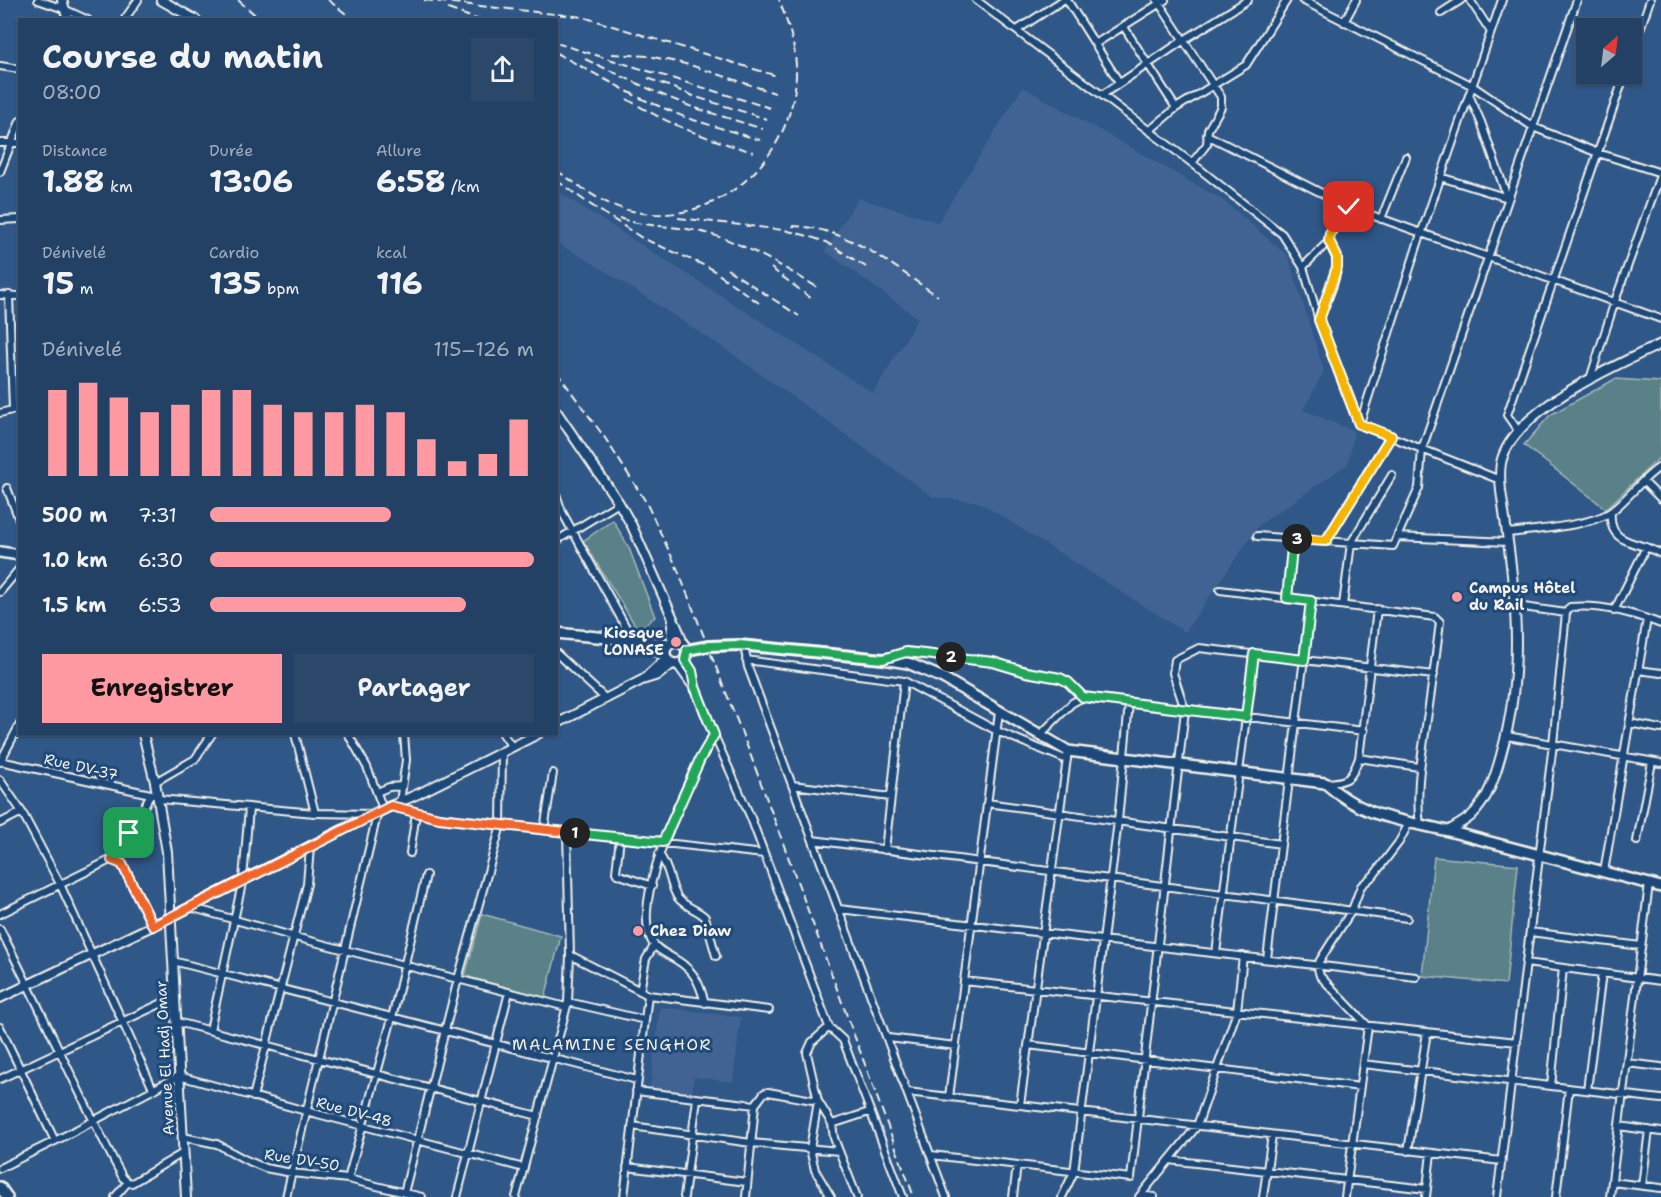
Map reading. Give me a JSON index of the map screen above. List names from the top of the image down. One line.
{"streets":{"street":["Rue DV-37","Avenue El Hadj Omar","Rue DV-48","Rue DV-50"]},"crossings":[["Rue DV-37","Avenue El Hadj Omar"],["Avenue El Hadj Omar","Rue DV-48"],["Avenue El Hadj Omar","Rue DV-50"]],"districts":["MALAMINE SENGHOR"],"places":["Campus Hôtel du Rail","Kiosque LONASE","Chez Diaw"],"north":"top right","page":{"heading":["Course du matin","08:00"],"stats":[["Distance","1.88 km"],["Durée","13:06"],["Allure","6:58 /km"],["Dénivelé","15 m"],["Cardio","135 bpm"],["kcal","116"]],"chart":["Dénivelé","115–126 m"],"list":[{"name":"500 m","note":"7:31"},{"name":"1.0 km","note":"6:30"},{"name":"1.5 km","note":"6:53"}],"pins":["3","2","1"],"buttons":["Enregistrer","Partager"]}}
